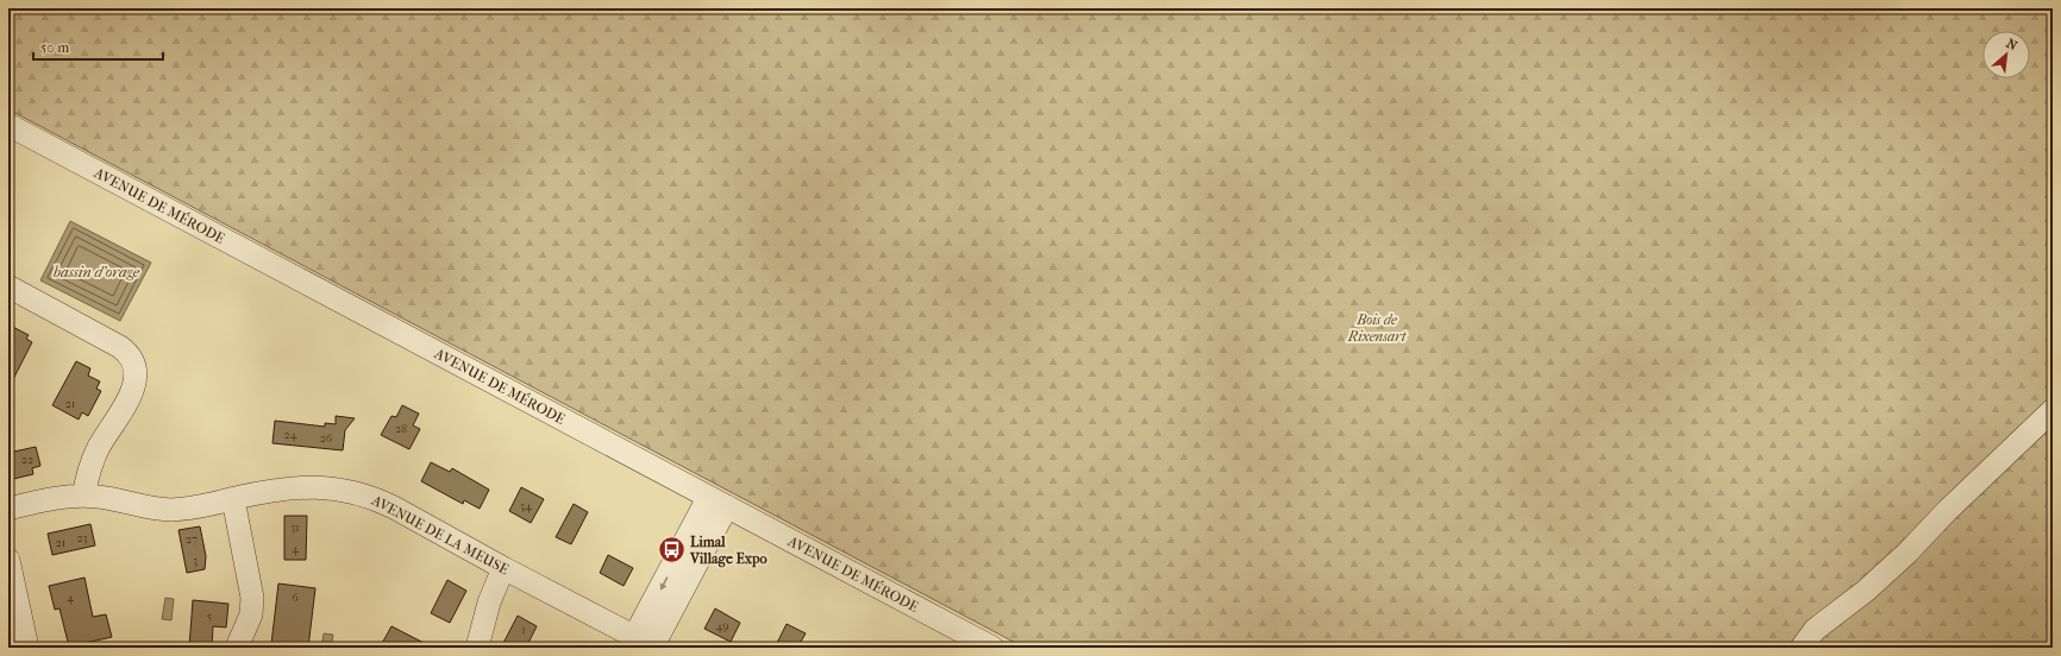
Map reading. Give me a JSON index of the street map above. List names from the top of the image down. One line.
{"streets":{"street":["AVENUE DE MÉRODE","AVENUE DE LA MEUSE"]},"water":["bassin d'orage"],"parks":["Bois de Rixensart"],"places":{"bus stop":["Limal Village Expo"]},"house_numbers":["21","28","24","26","22","34","31","23","27","21","4","3","4","6","5","49","1"],"scale_bar":"50 m","north":"top right"}
